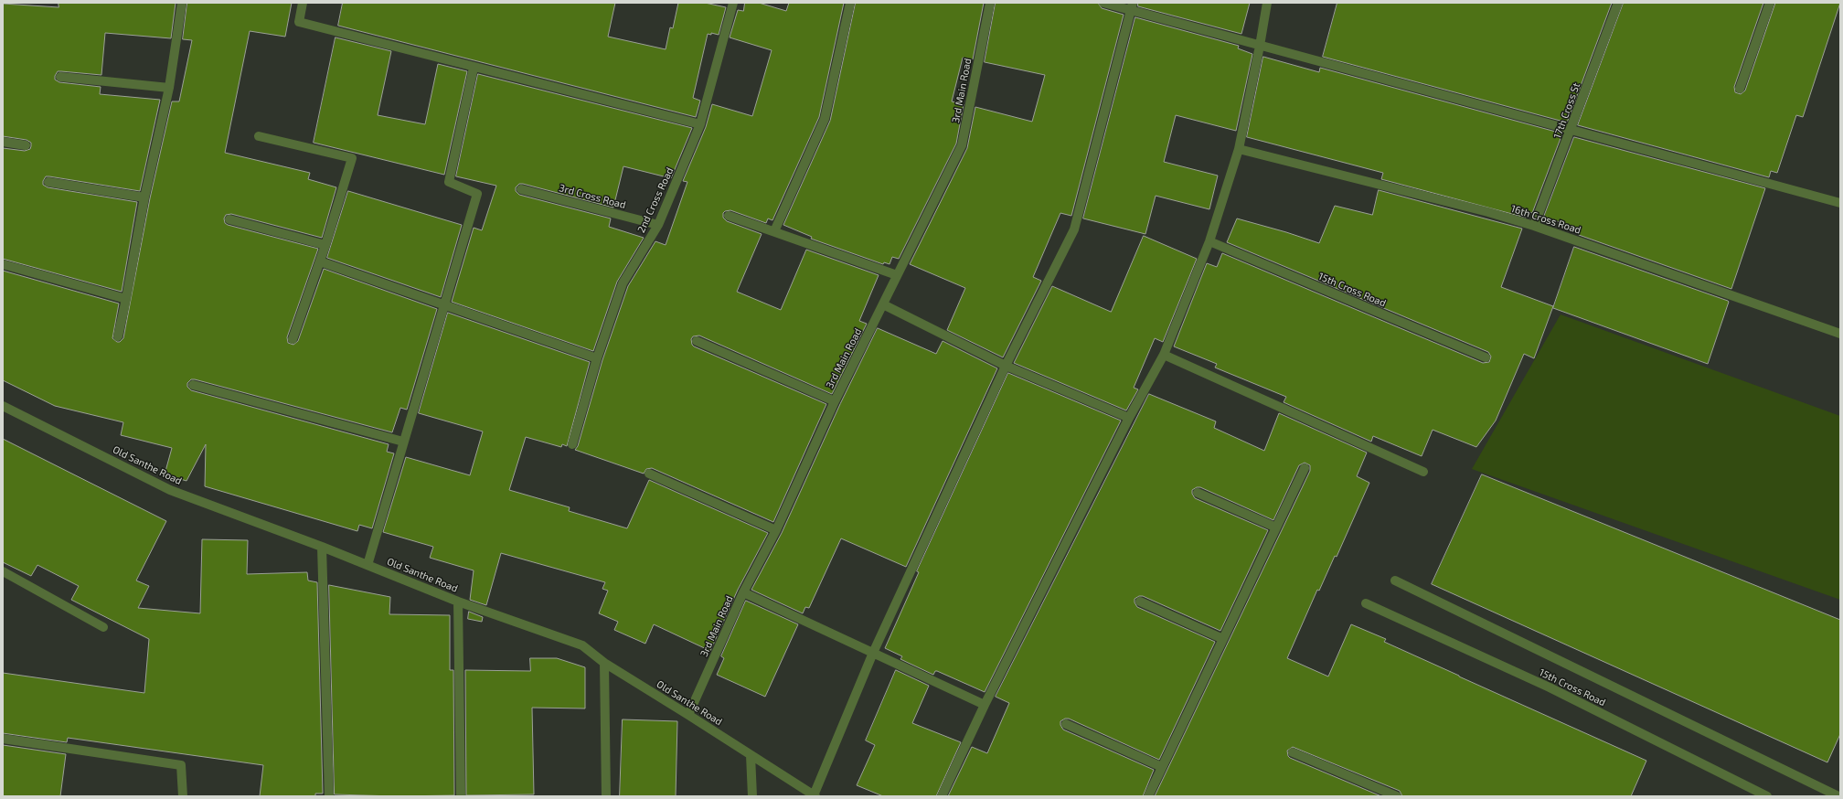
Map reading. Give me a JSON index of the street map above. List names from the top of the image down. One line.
{"streets":{"street":["3rd Main Road","17th Cross St","3rd Cross Road","2nd Cross Road","16th Cross Road","15th Cross Road","Old Santhe Road"]},"crossings":[["3rd Main Road","Old Santhe Road"],["17th Cross St","16th Cross Road"],["3rd Cross Road","2nd Cross Road"]]}
